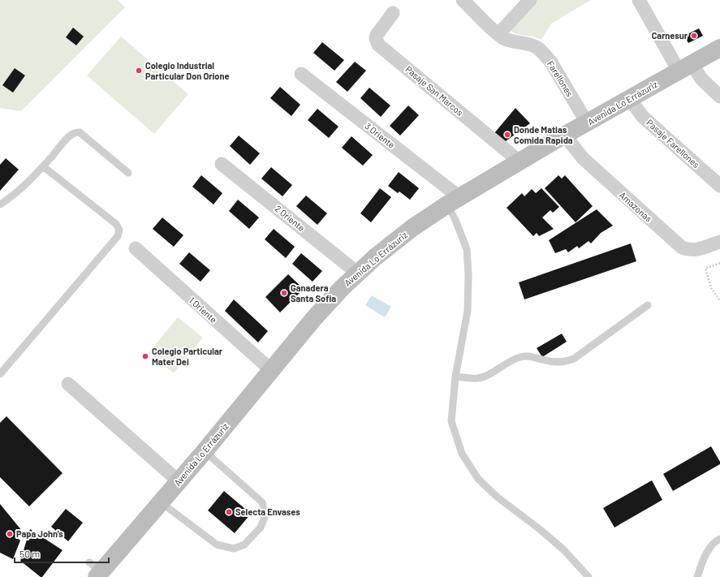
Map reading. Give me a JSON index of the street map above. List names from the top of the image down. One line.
{"streets":{"main road":["Avenida Lo Errázuriz"],"street":["Farellones","Pasaje San Marcos","3 Oriente","Pasaje Farellones","Amazonas","2 Oriente","1 Oriente"]},"crossings":[["Farellones","Avenida Lo Errázuriz"],["Pasaje San Marcos","Avenida Lo Errázuriz"],["Avenida Lo Errázuriz","3 Oriente"],["Avenida Lo Errázuriz","Pasaje Farellones"],["Avenida Lo Errázuriz","Amazonas"],["Avenida Lo Errázuriz","2 Oriente"],["Avenida Lo Errázuriz","1 Oriente"]],"places":["Carnesur","Colegio Industrial Particular Don Orione","Donde Matias Comida Rapida","Ganadera Santa Sofia","Colegio Particular Mater Dei","Selecta Envases","Papa John's"],"scale_bar":"50 m"}
